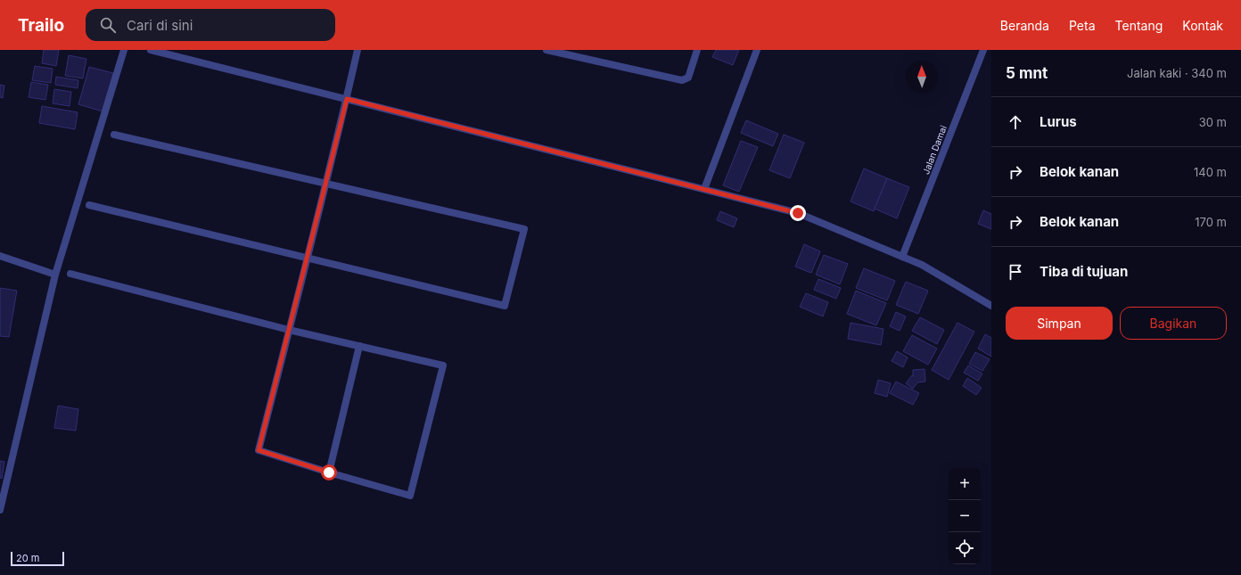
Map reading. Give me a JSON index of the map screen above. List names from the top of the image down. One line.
{"streets":{"street":["Jalan Damai"]},"scale_bar":"20 m","north":"top","page":{"header":"Trailo","search":"Cari di sini","nav":["Beranda","Peta","Tentang","Kontak"],"heading":["5 mnt","Jalan kaki · 340 m"],"list":[["Lurus","30 m"],["Belok kanan","140 m"],["Belok kanan","170 m"],"Tiba di tujuan"],"buttons":["Simpan","Bagikan"],"map_buttons":["+","−"],"scale":"20 m"}}
